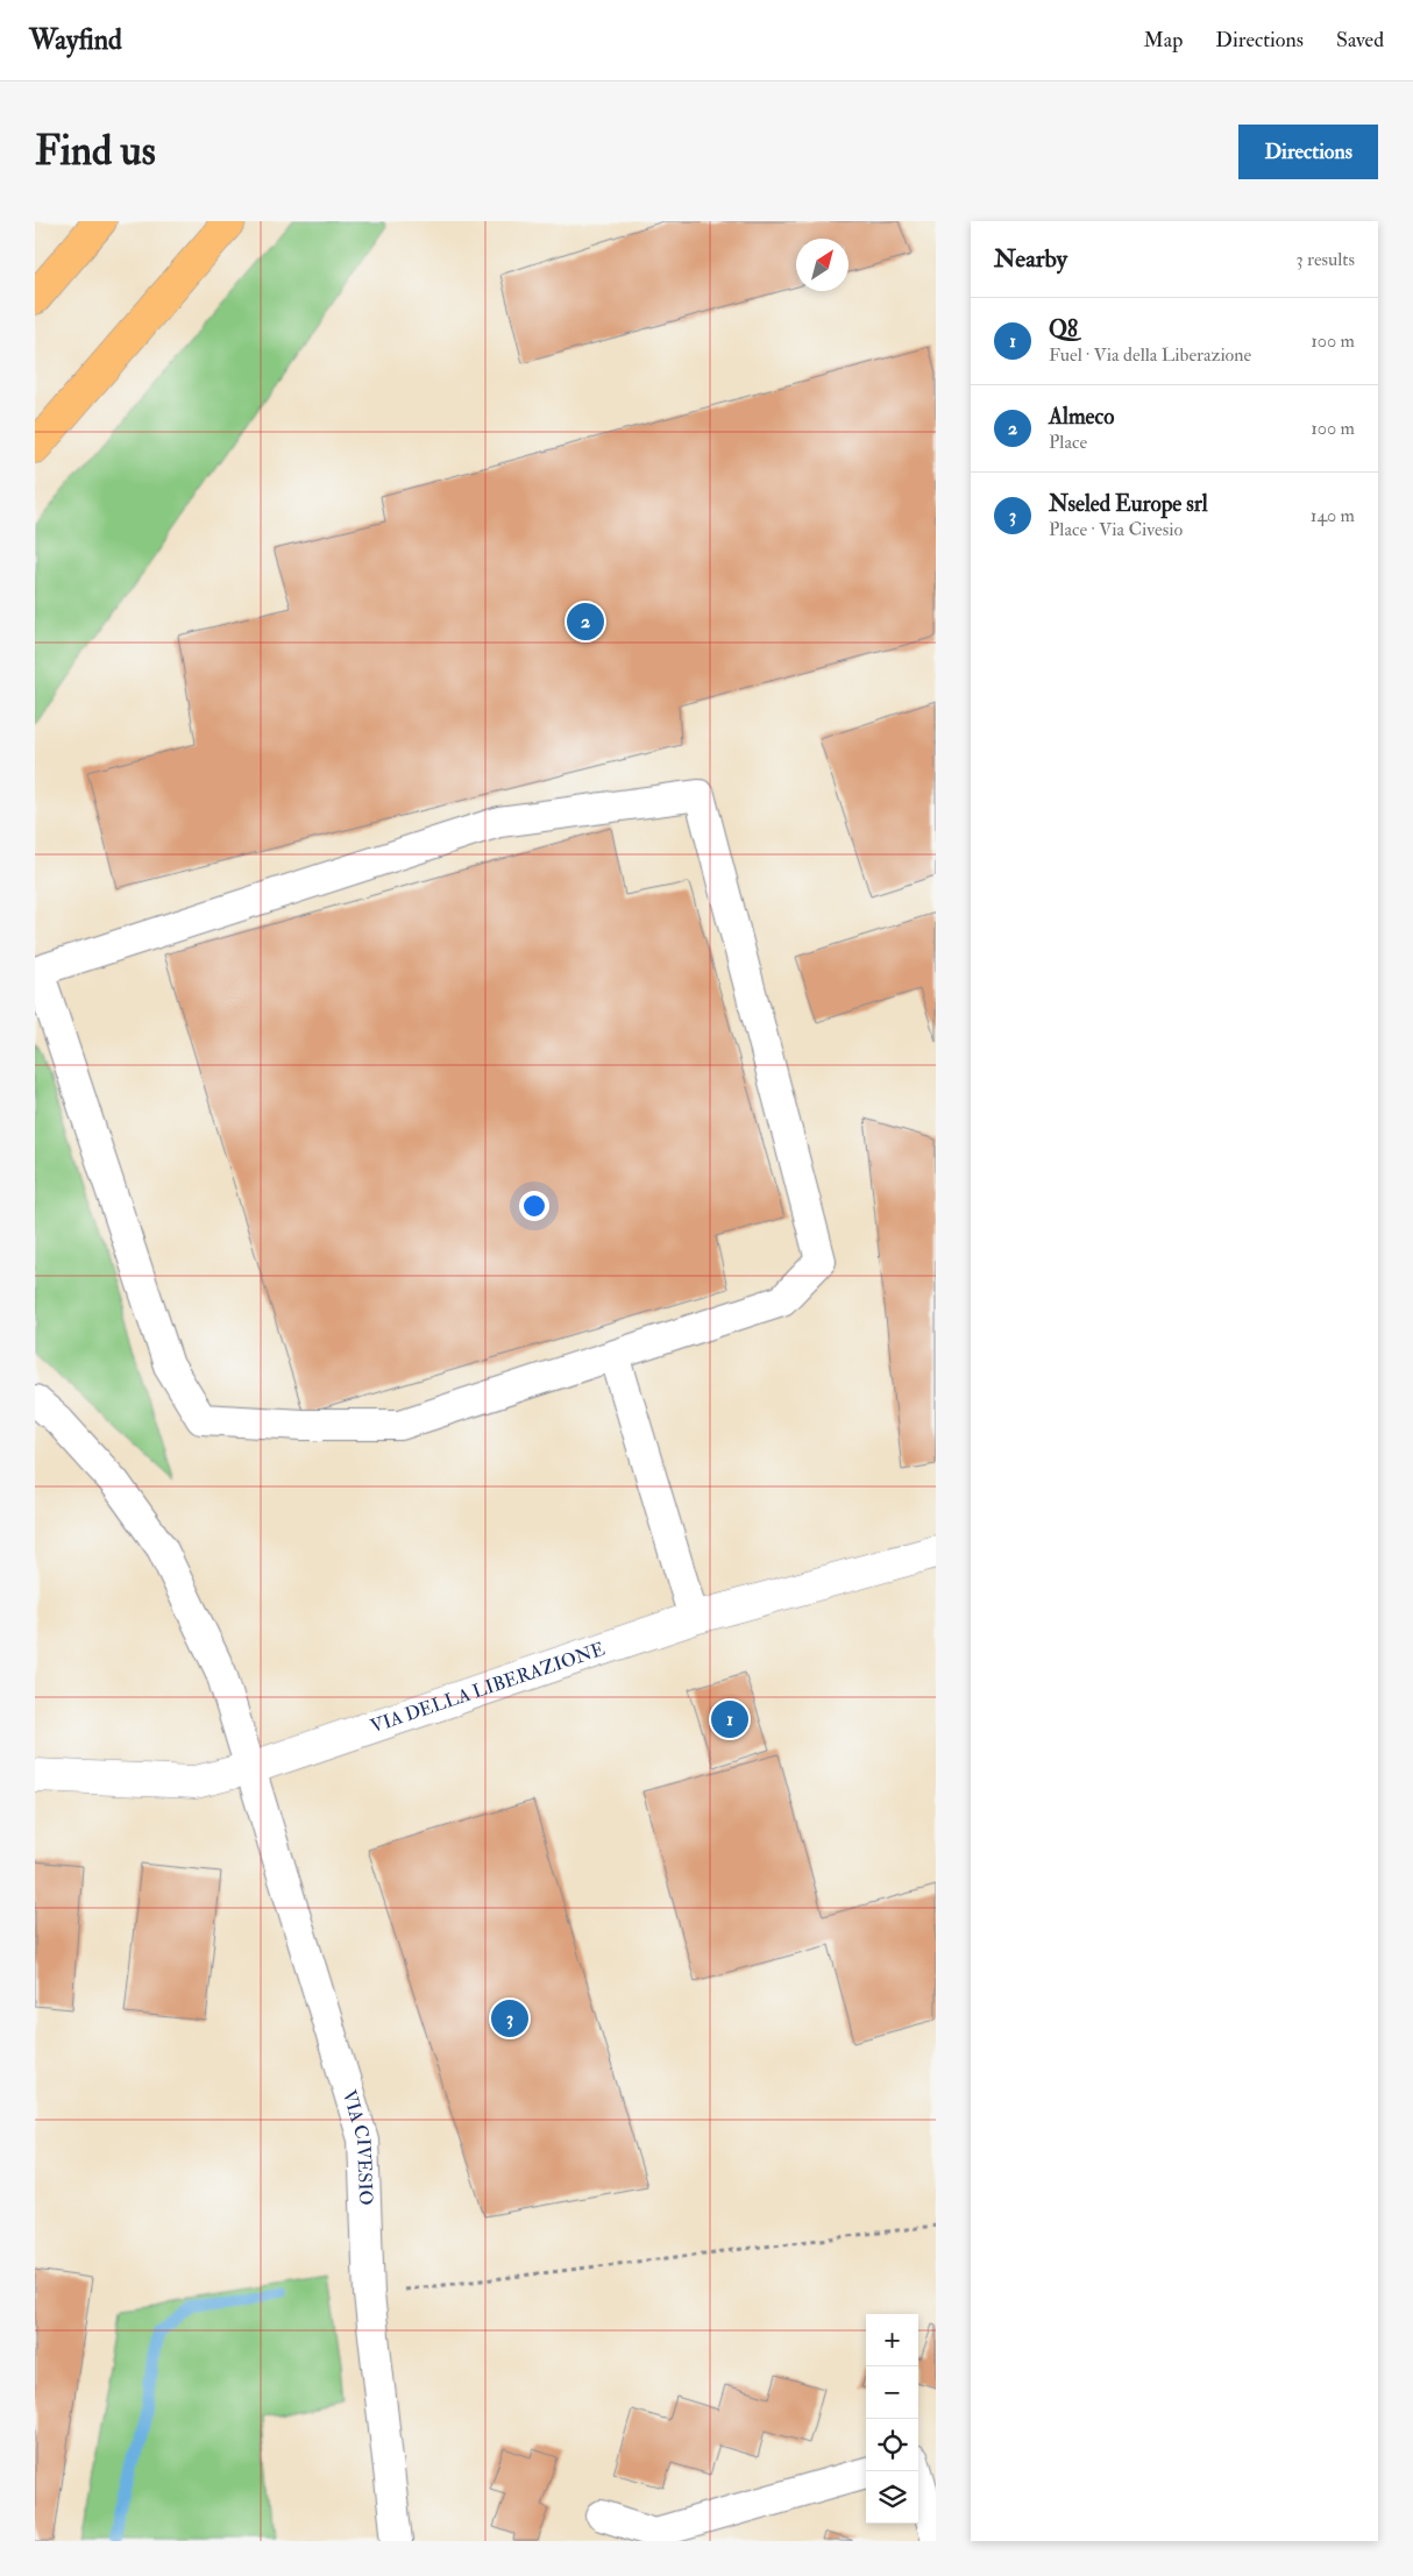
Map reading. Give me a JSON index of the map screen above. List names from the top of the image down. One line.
{"streets":{"street":["VIA DELLA LIBERAZIONE","VIA CIVESIO"]},"crossings":[["VIA DELLA LIBERAZIONE","VIA CIVESIO"]],"north":"top right","page":{"header":"Wayfind","nav":["Map","Directions","Saved"],"buttons":"Directions","title":"Find us","heading":["Nearby","3 results"],"list":[{"mark":"1","name":"Q8","note":"Fuel · Via della Liberazione","value":"100 m"},{"mark":"2","name":"Almeco","note":"Place","value":"100 m"},{"mark":"3","name":"Nseled Europe srl","note":"Place · Via Civesio","value":"140 m"}],"pins":["2","1","3"],"map_buttons":["+","−"]}}
